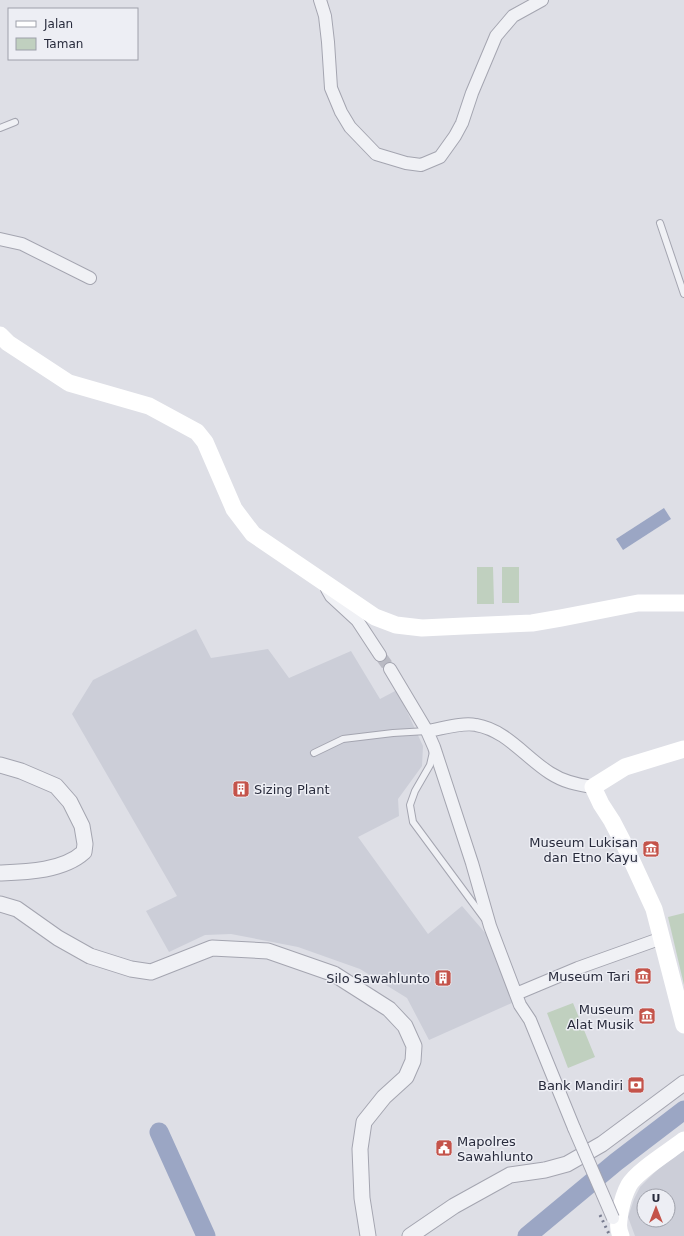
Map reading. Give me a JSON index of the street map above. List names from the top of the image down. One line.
{"places":{"building":["Sizing Plant","Silo Sawahlunto"],"museum":["Museum Lukisan dan Etno Kayu","Museum Tari","Museum Alat Musik"],"bank":["Bank Mandiri"],"public building":["Mapolres Sawahlunto"]},"legend":["Jalan","Taman"],"north":"top"}
